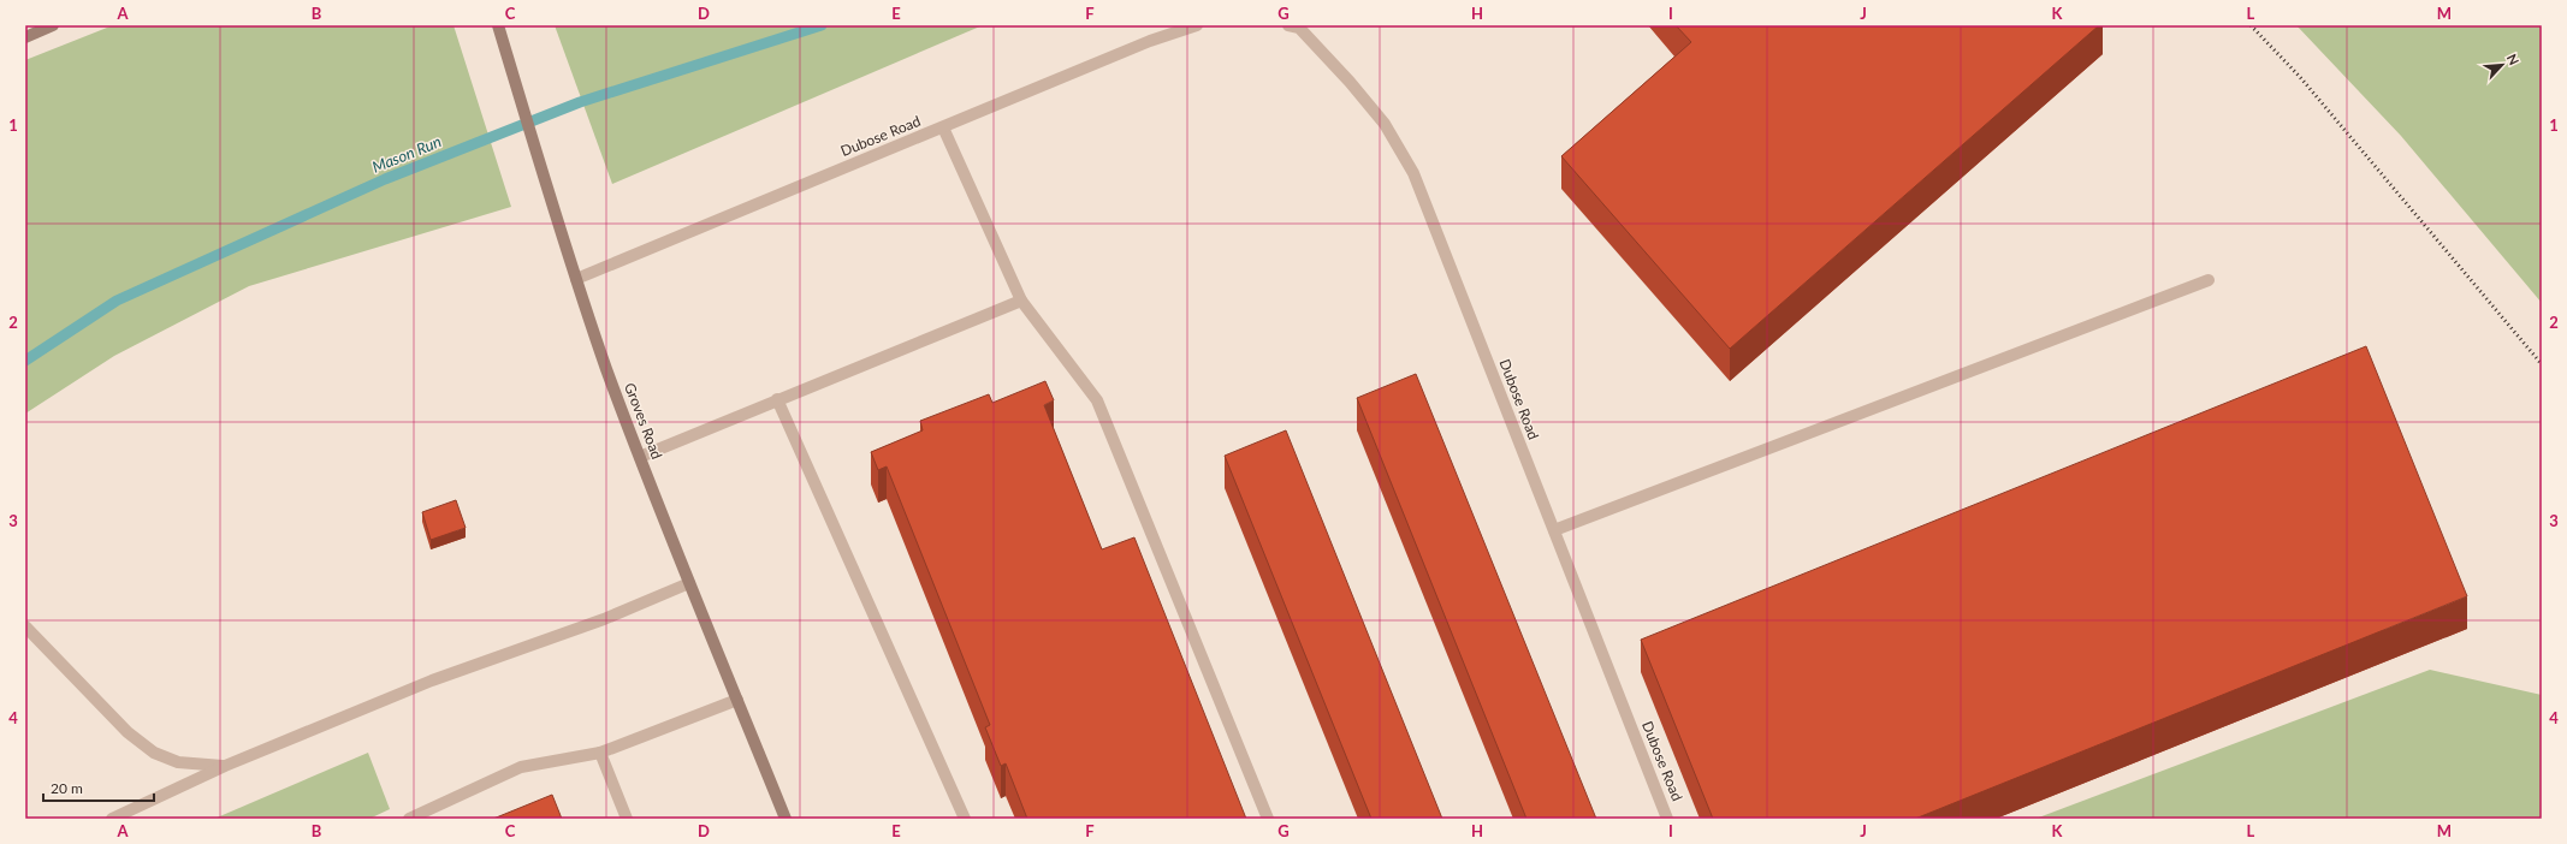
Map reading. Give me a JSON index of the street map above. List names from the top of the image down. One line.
{"streets":{"street":["Dubose Road","Groves Road"]},"crossings":[["Dubose Road","Groves Road"]],"water":["Mason Run"],"scale_bar":"20 m","north":"top right","grid":{"columns":["A","B","C","D","E","F","G","H","I","J","K","L","M"],"rows":["1","2","3","4"]}}
